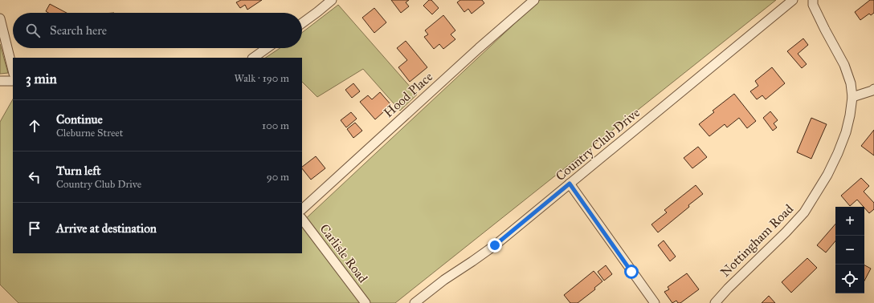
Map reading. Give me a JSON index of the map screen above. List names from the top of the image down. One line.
{"streets":{"street":["Hood Place","Country Club Drive","Nottingham Road","Carlisle Road"]},"page":{"search":"Search here","heading":["3 min","Walk · 190 m"],"list":[["Continue","Cleburne Street","100 m"],["Turn left","Country Club Drive","90 m"],"Arrive at destination"],"map_buttons":["+","−"]}}
